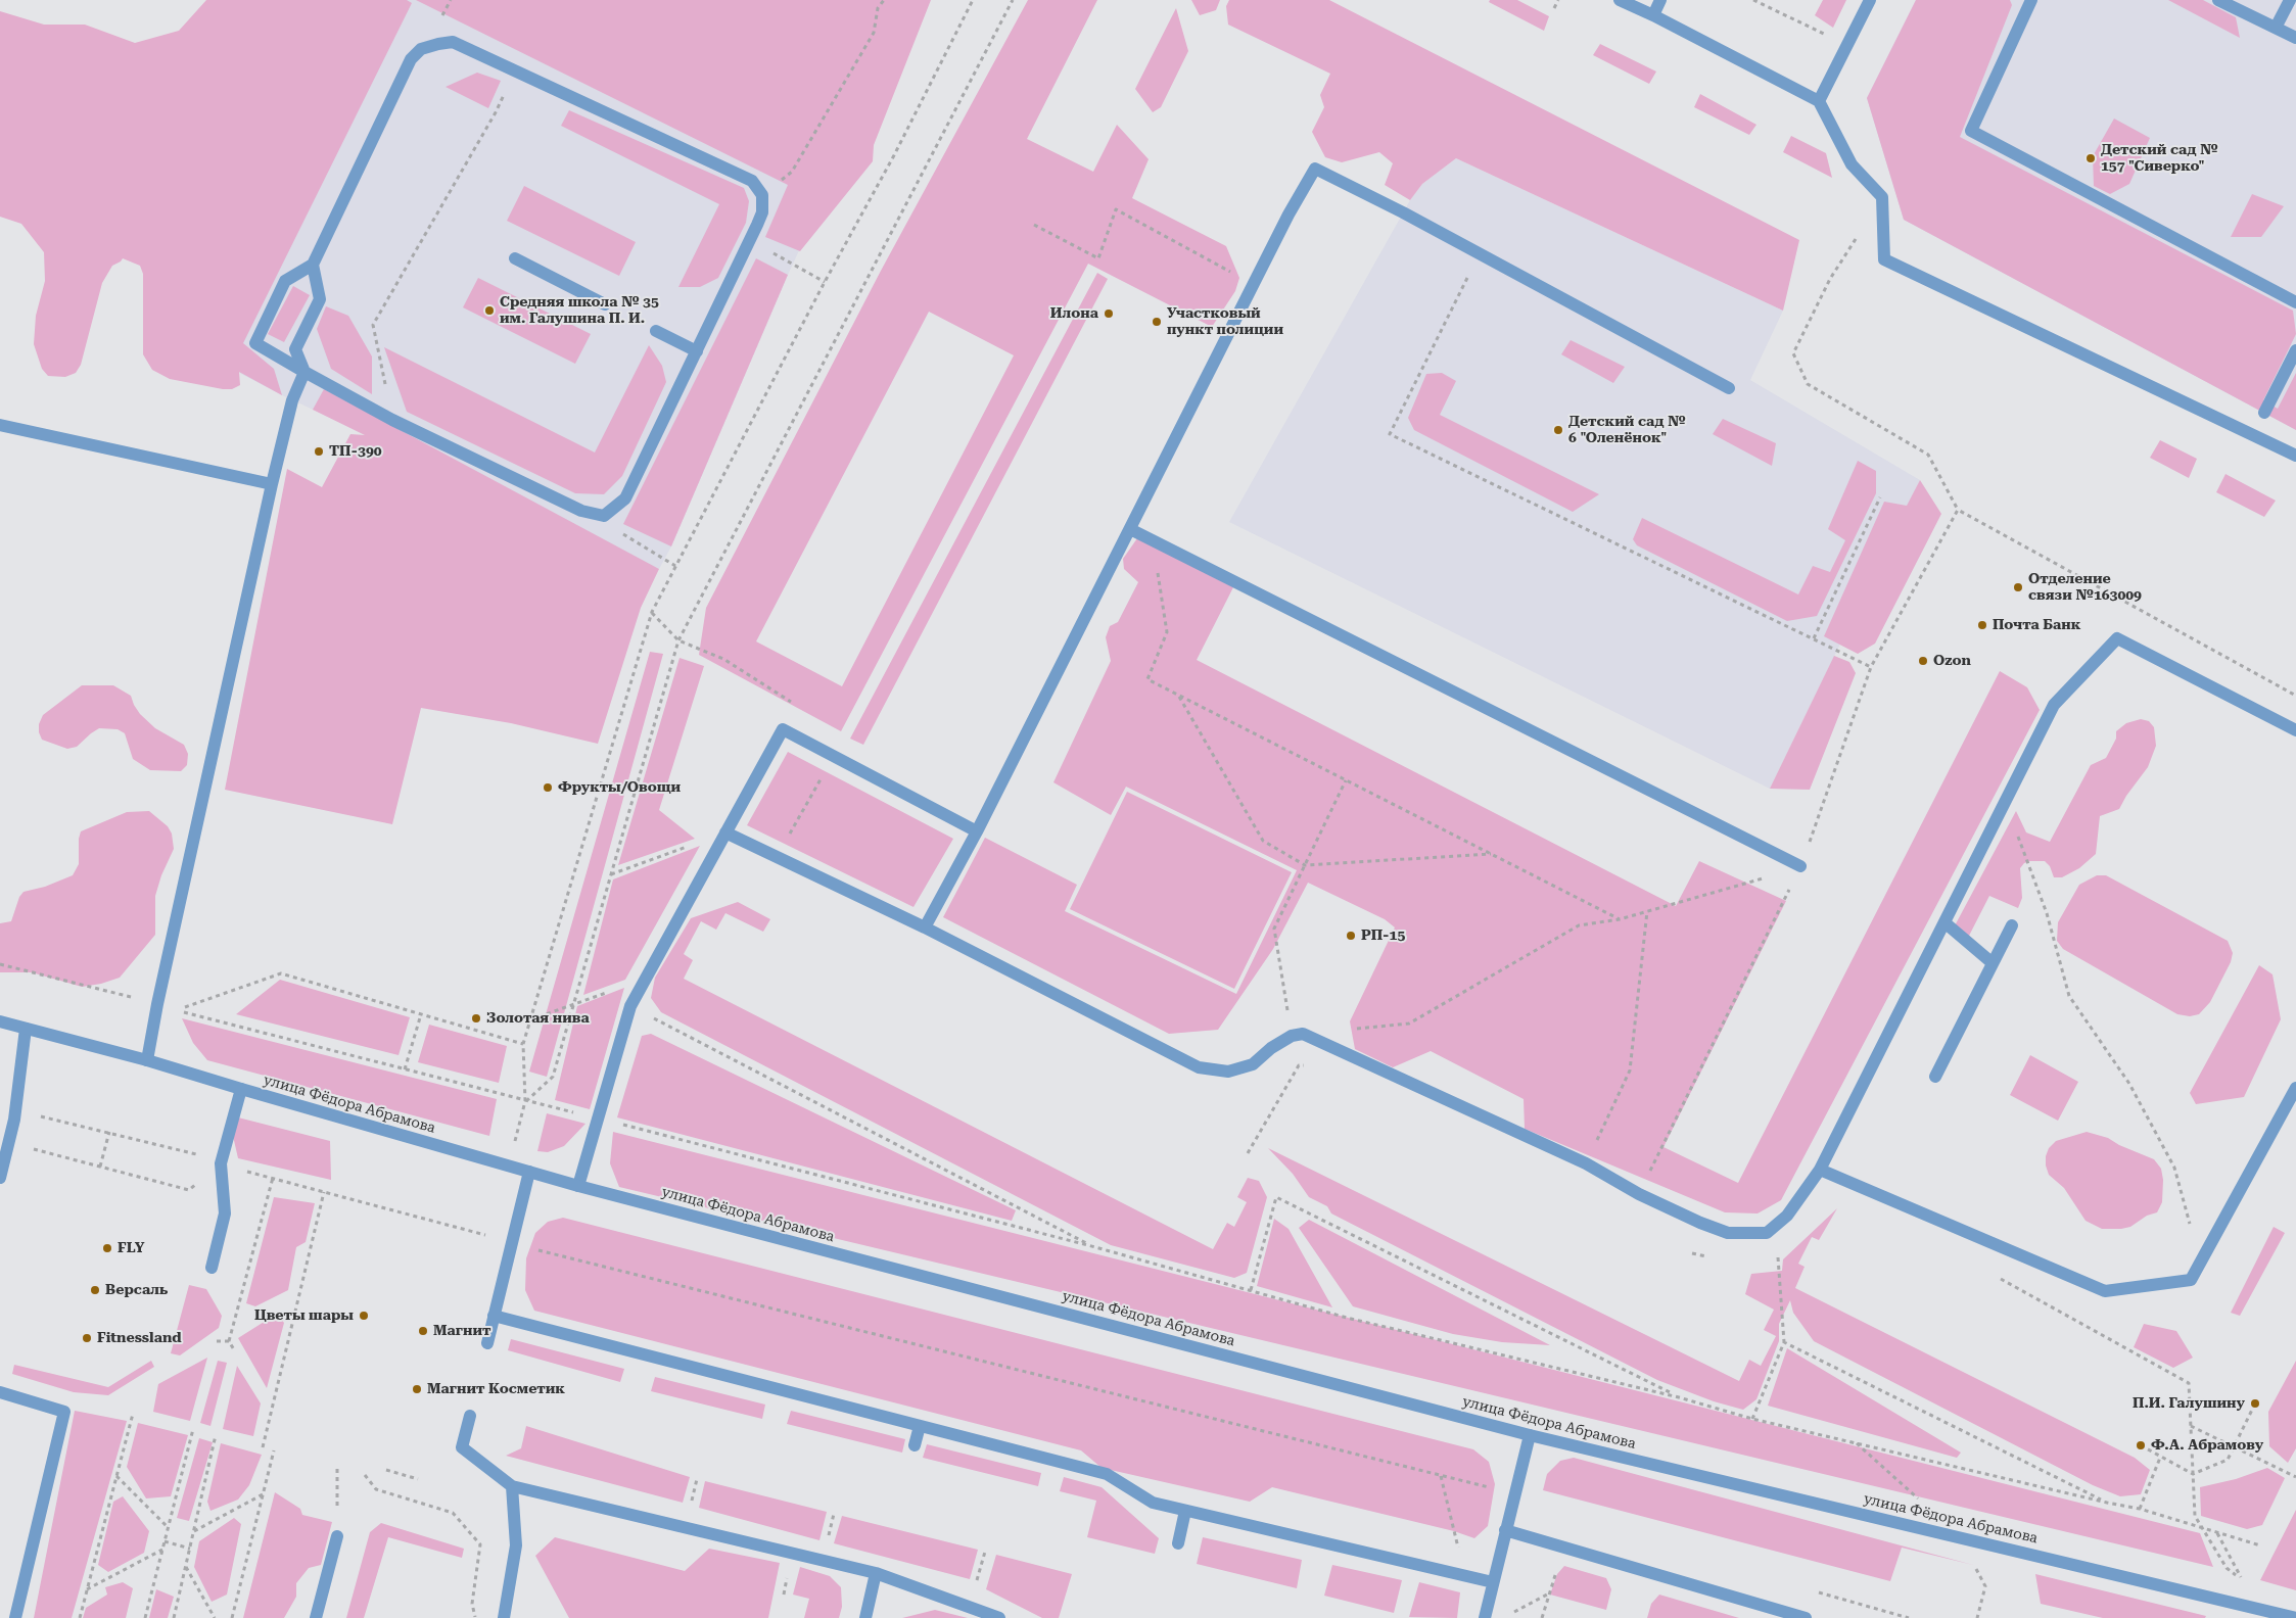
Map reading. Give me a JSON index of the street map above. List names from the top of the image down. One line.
{"streets":{"street":["улица Фёдора Абрамова"]},"places":["Детский сад № 157 \"Сиверко\"","Средняя школа № 35 им. Галушина П. И.","Илона","Участковый пункт полиции","Детский сад № 6 \"Оленёнок\"","ТП-390","Отделение связи №163009","Почта Банк","Ozon","Фрукты/Овощи","РП-15","Золотая нива","FLY","Версаль","Цветы шары","Магнит","Fitnessland","Магнит Косметик","П.И. Галушину","Ф.А. Абрамову"]}
